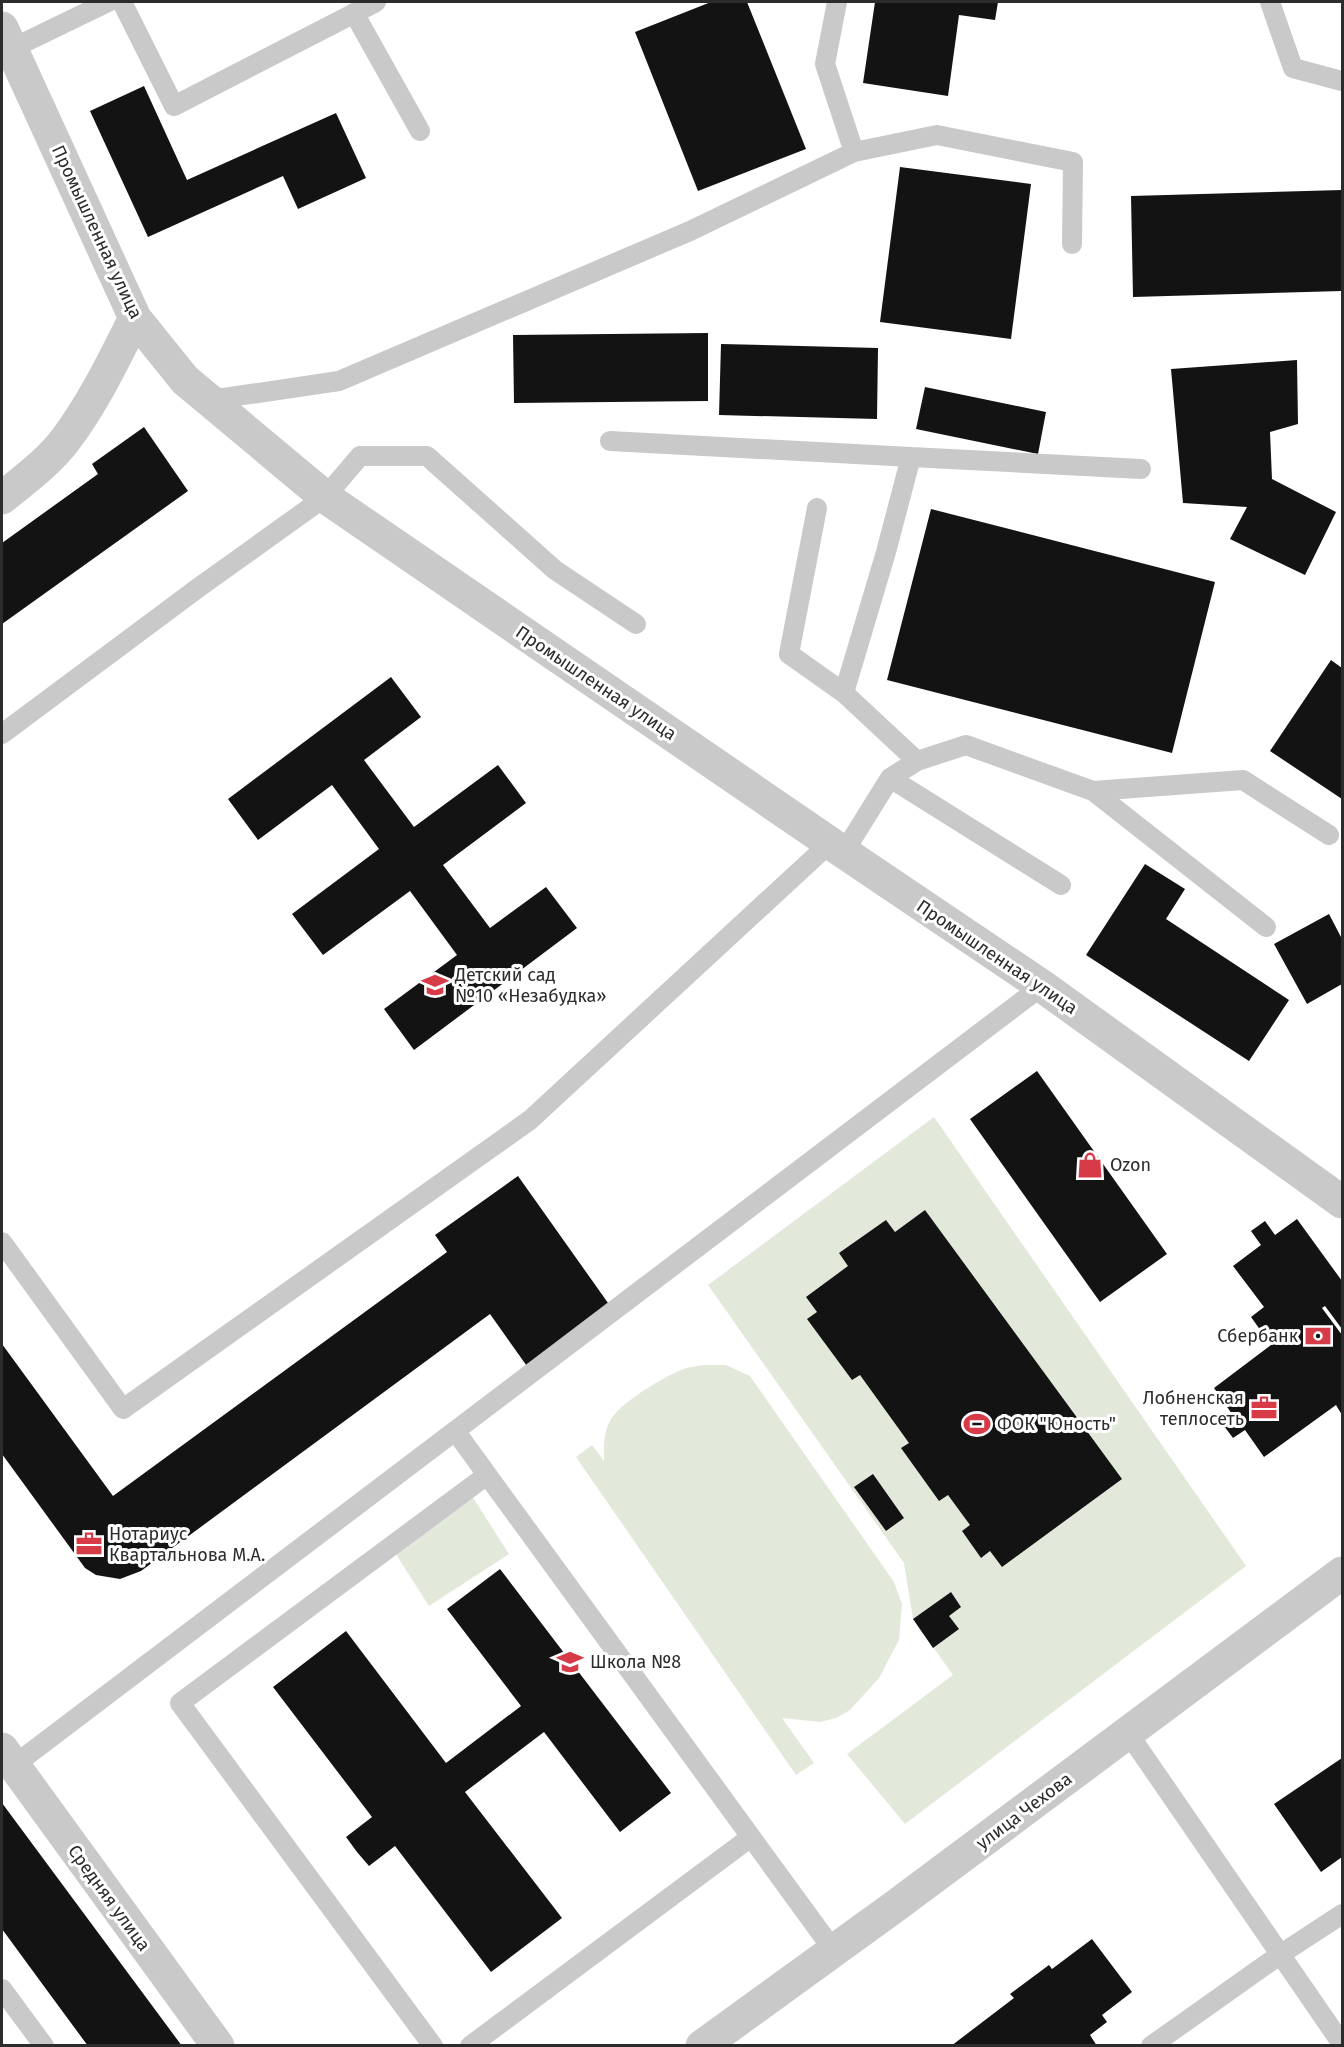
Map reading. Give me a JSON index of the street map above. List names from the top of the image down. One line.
{"streets":{"street":["Промышленная улица","улица Чехова","Средняя улица"]},"places":{"school or university":["Детский сад №10 «Незабудка»","Школа №8"],"shop":["Ozon"],"bank":["Сбербанк"],"office":["Лобненская теплосеть","Нотариус Квартальнова М.А."],"sports":["ФОК \"Юность\""]}}
